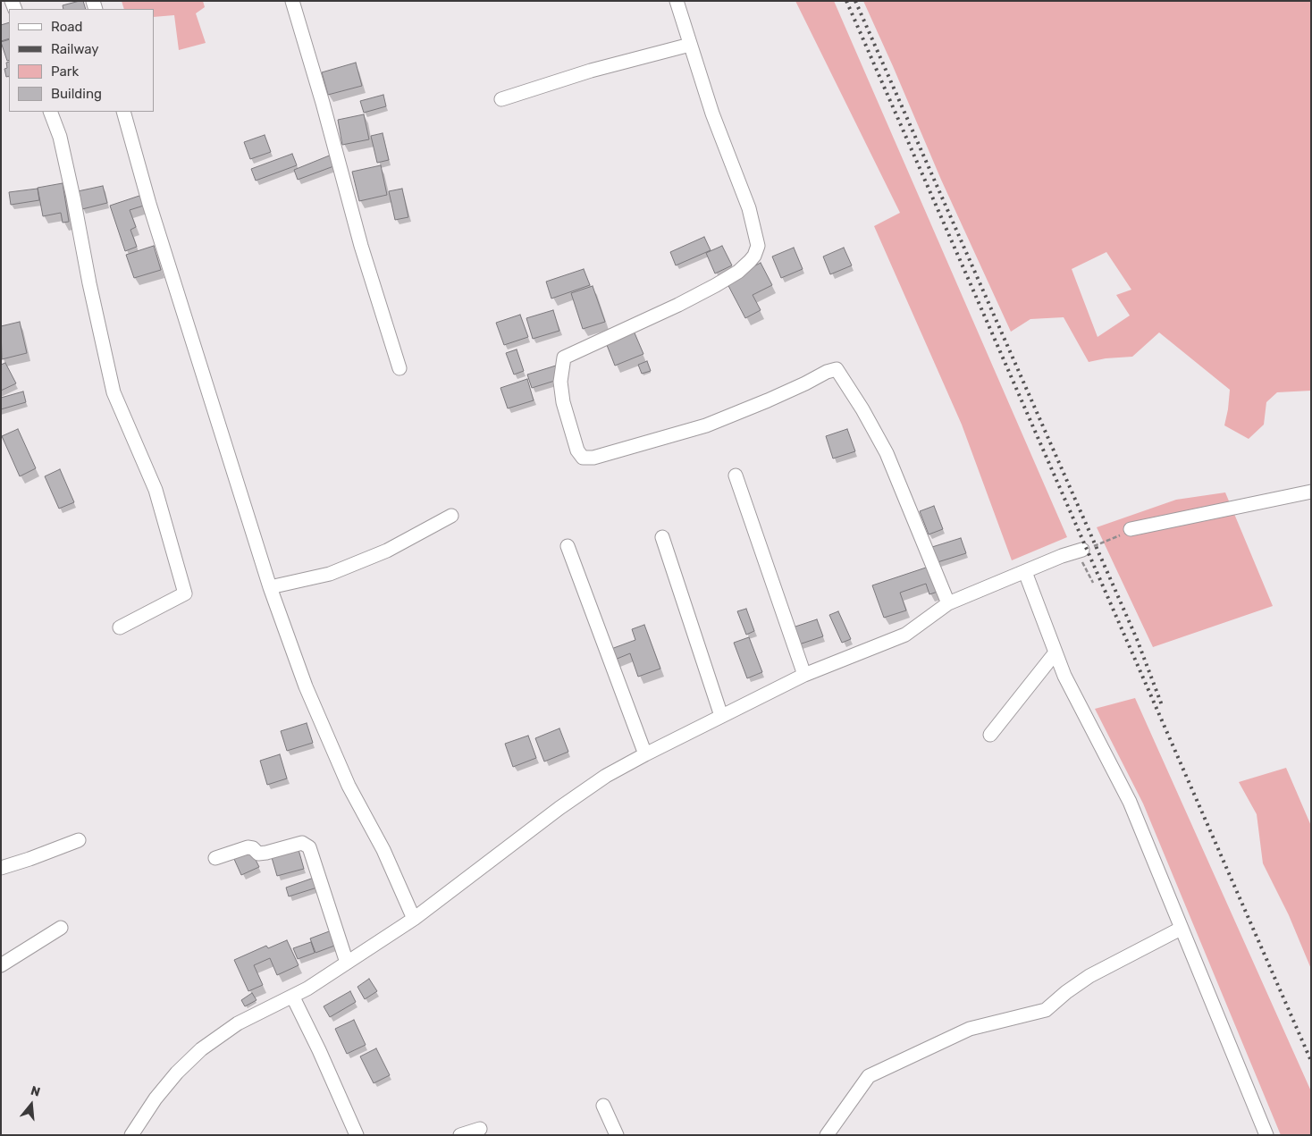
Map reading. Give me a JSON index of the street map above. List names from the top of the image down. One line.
{"legend":["Road","Railway","Park","Building"],"north":"top"}
